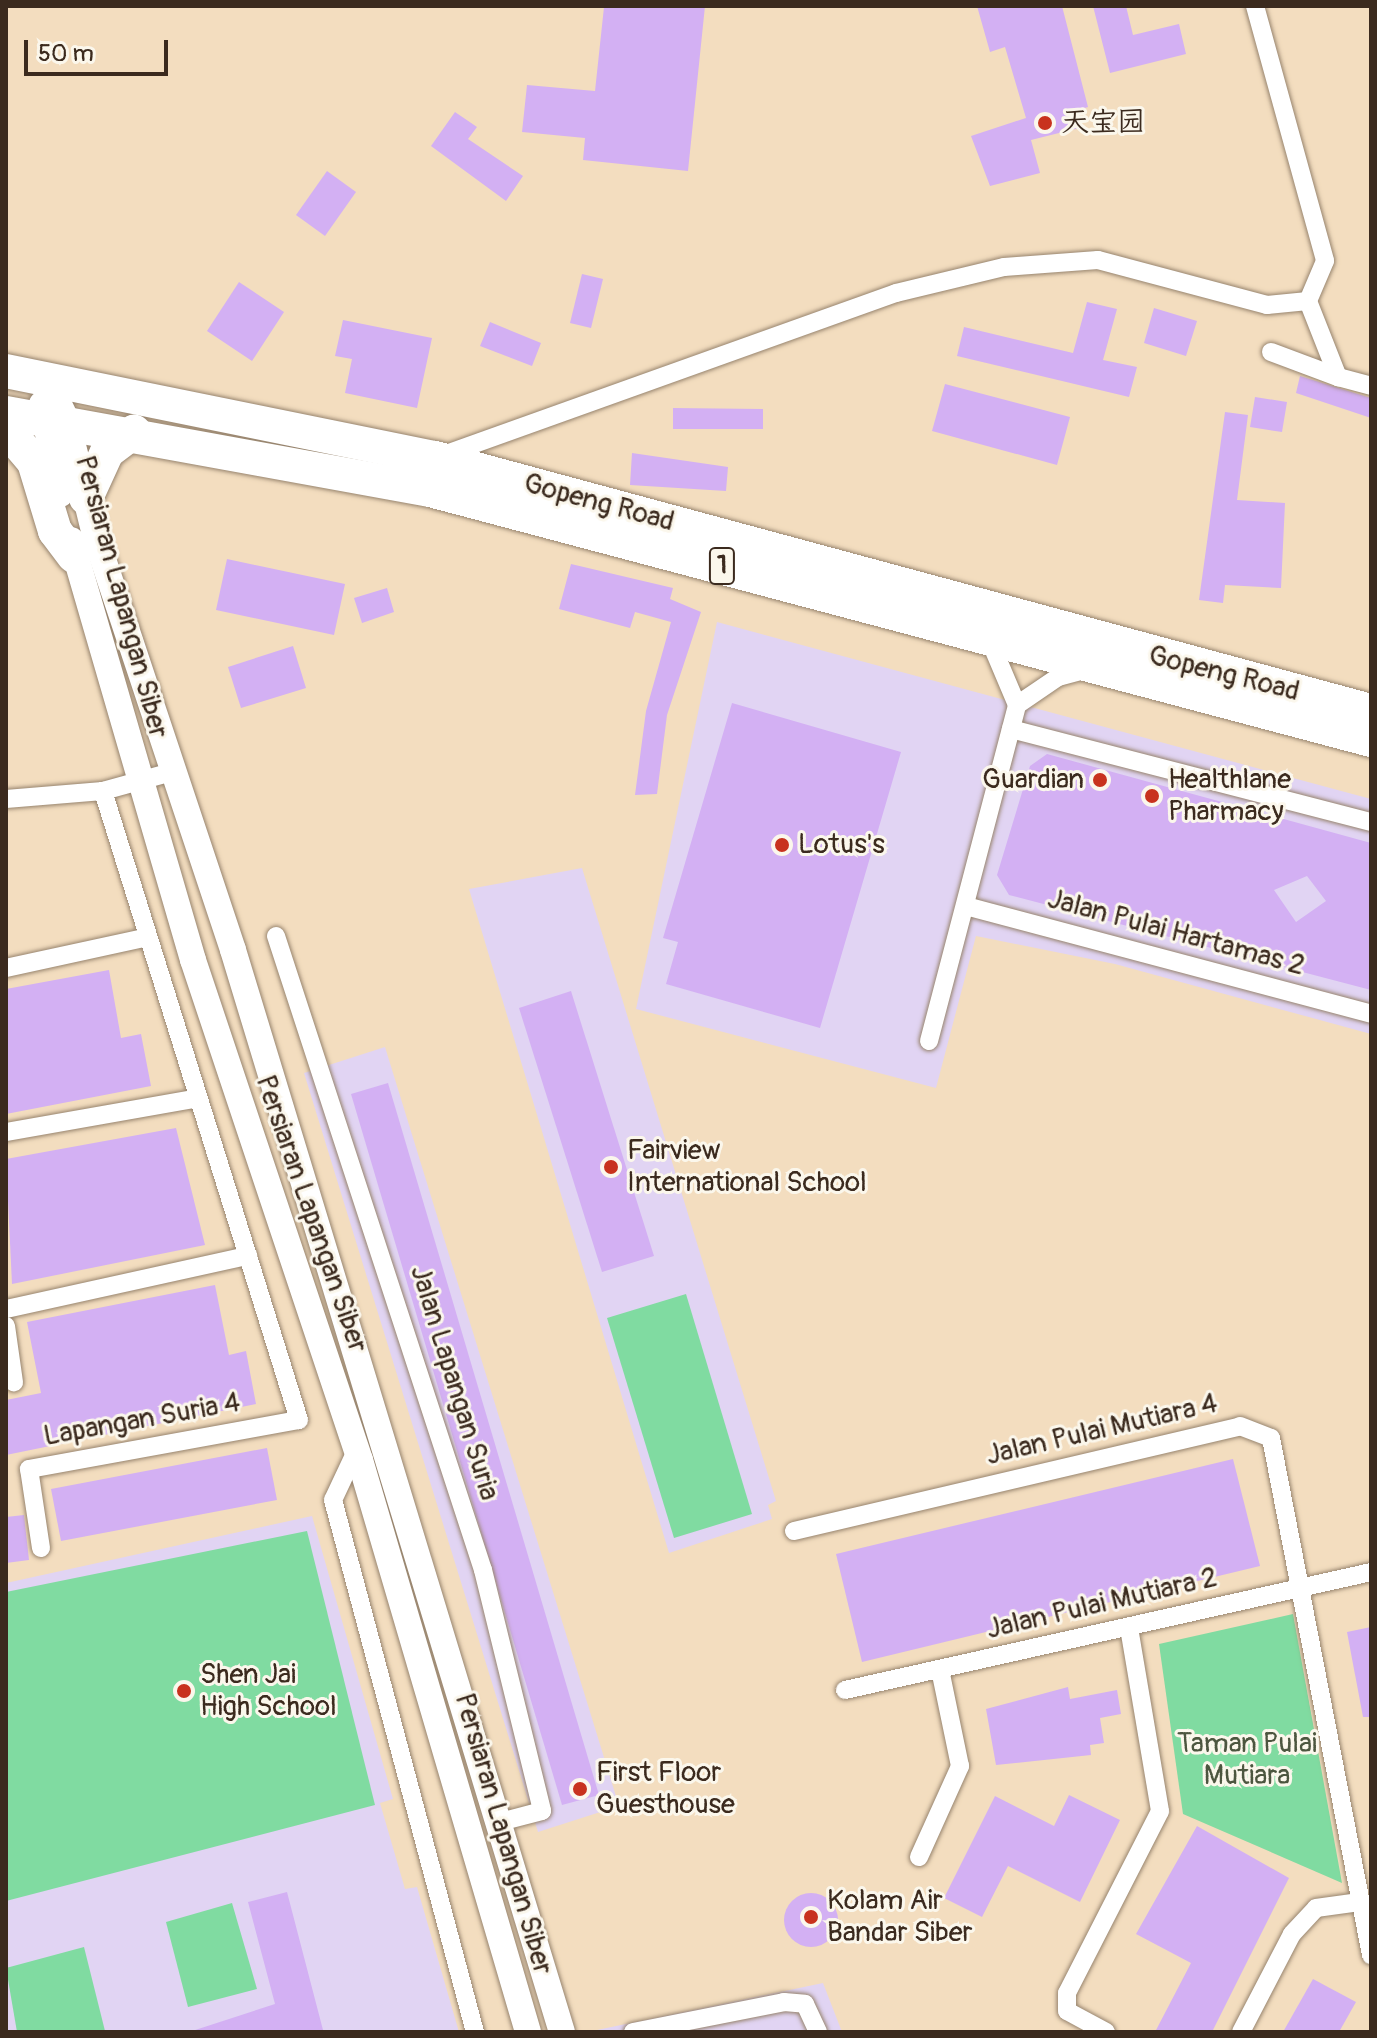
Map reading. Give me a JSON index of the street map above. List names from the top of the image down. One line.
{"streets":{"highway":["Gopeng Road","1"],"main road":["Persiaran Lapangan Siber"],"street":["Jalan Pulai Hartamas 2","Jalan Lapangan Suria","Lapangan Suria 4","Jalan Pulai Mutiara 4","Jalan Pulai Mutiara 2"]},"crossings":[["Gopeng Road","Persiaran Lapangan Siber"],["Persiaran Lapangan Siber","Jalan Lapangan Suria"],["Jalan Pulai Mutiara 4","Jalan Pulai Mutiara 2"]],"parks":["Taman Pulai Mutiara"],"places":["天宝园","Guardian","Healthlane Pharmacy","Lotus's","Fairview International School","Shen Jai High School","First Floor Guesthouse","Kolam Air Bandar Siber"],"scale_bar":"50 m"}
